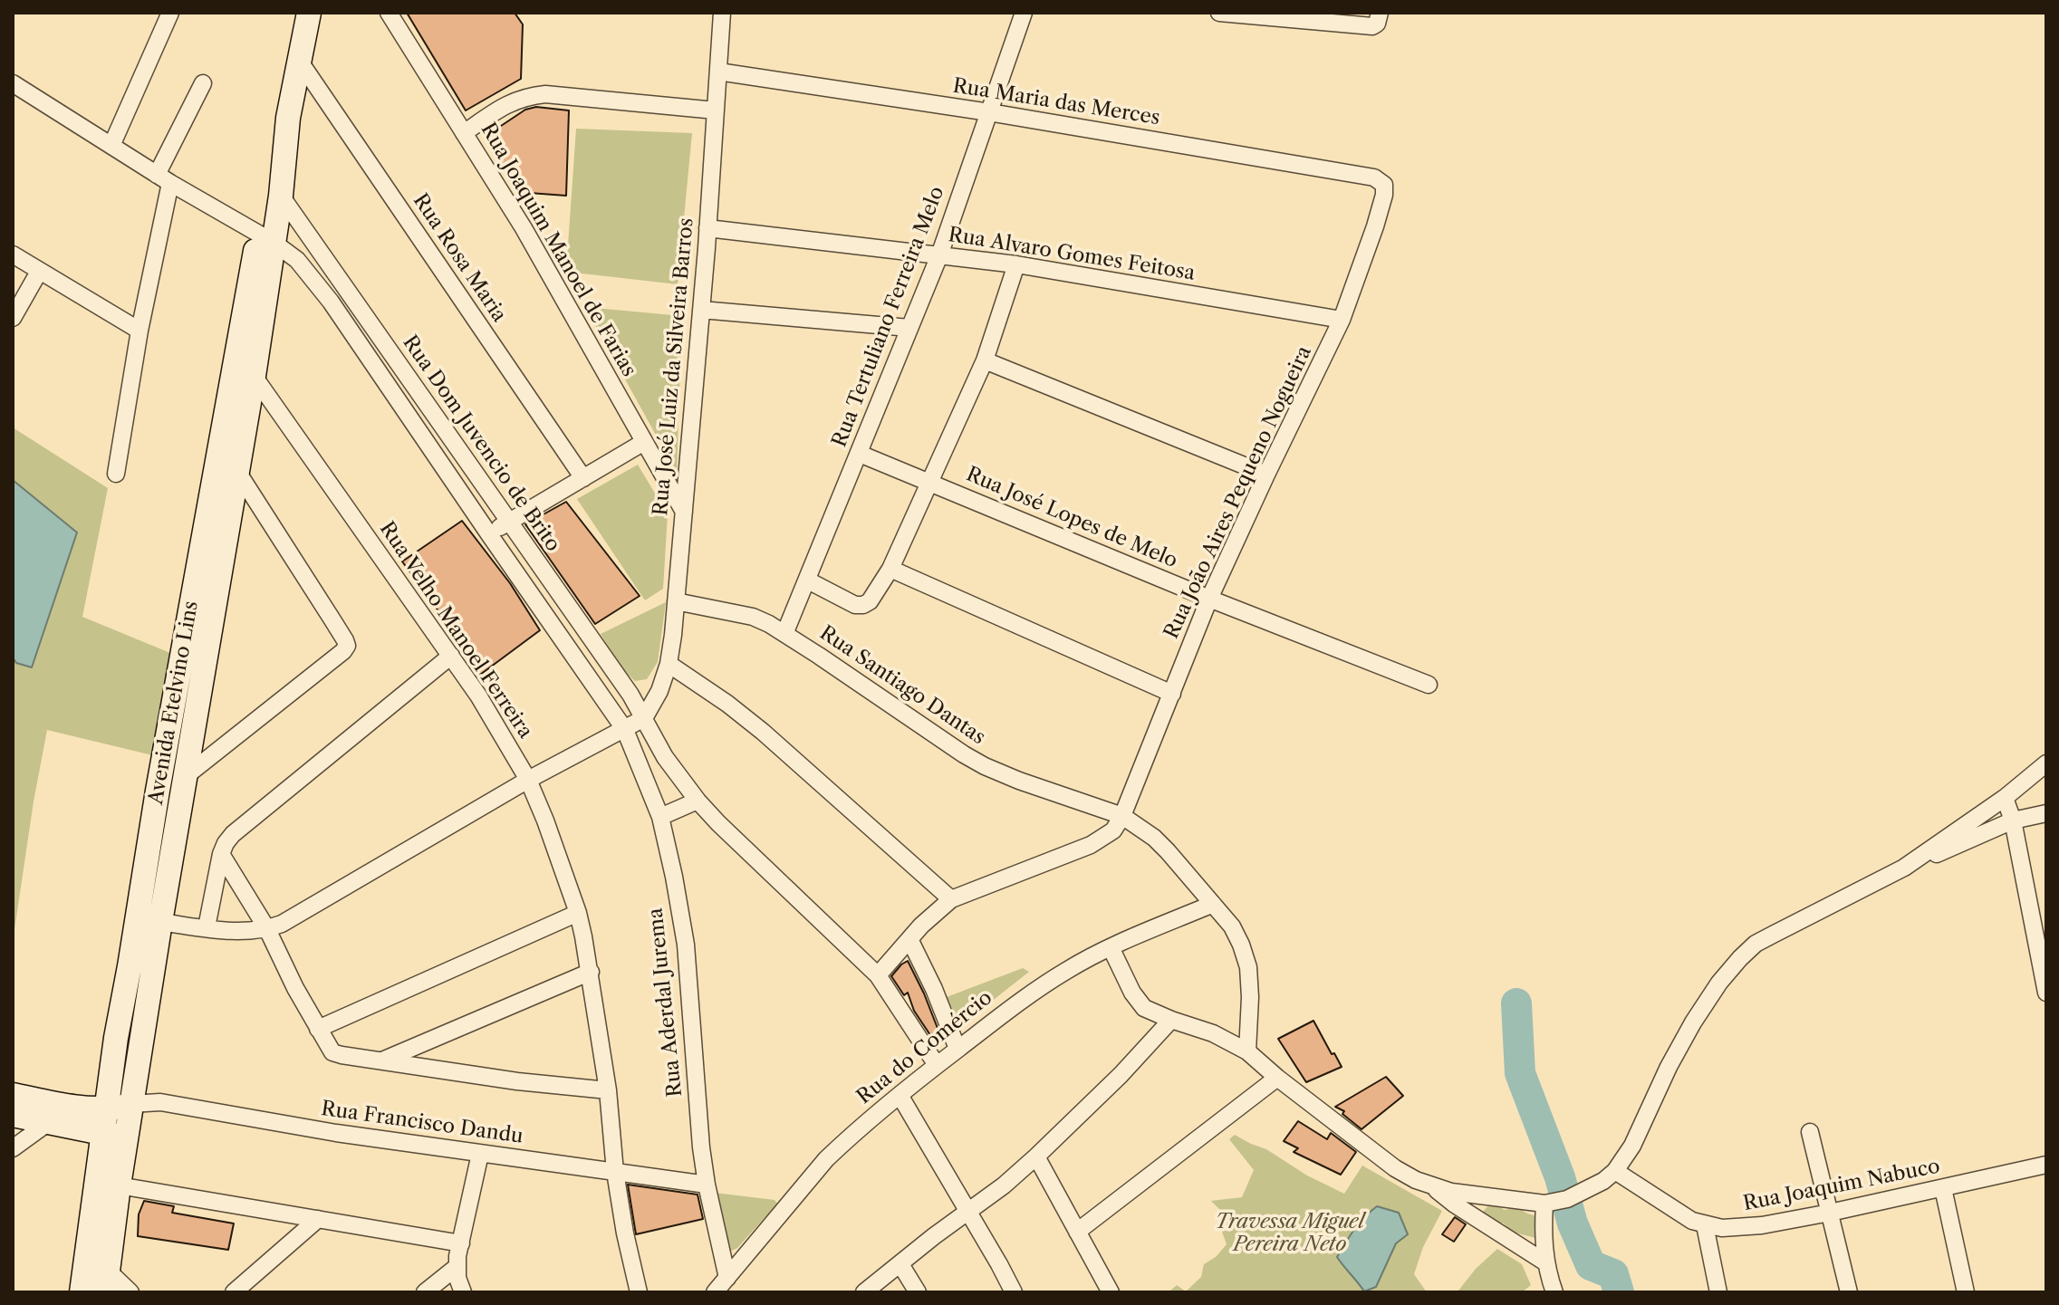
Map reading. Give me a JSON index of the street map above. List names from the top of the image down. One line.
{"streets":{"main road":["Avenida Etelvino Lins"],"street":["Rua Maria das Merces","Rua Joaquim Manoel de Farias","Rua Alvaro Gomes Feitosa","Rua Rosa Maria","Rua Tertuliano Ferreira Melo","Rua José Luiz da Silveira Barros","Rua Dom Juvencio de Brito","Rua João Aires Pequeno Nogueira","Rua José Lopes de Melo","Rua Velho Manoel Ferreira","Rua Santiago Dantas","Rua Aderdal Jurema","Rua do Comércio","Rua Francisco Dandu","Rua Joaquim Nabuco"]},"crossings":[["Rua Maria das Merces","Rua Tertuliano Ferreira Melo"],["Rua Maria das Merces","Rua José Luiz da Silveira Barros"],["Rua Maria das Merces","Rua João Aires Pequeno Nogueira"],["Rua Joaquim Manoel de Farias","Rua José Luiz da Silveira Barros"],["Rua Alvaro Gomes Feitosa","Rua Tertuliano Ferreira Melo"],["Rua Alvaro Gomes Feitosa","Rua José Luiz da Silveira Barros"],["Rua Alvaro Gomes Feitosa","Rua João Aires Pequeno Nogueira"],["Rua Rosa Maria","Avenida Etelvino Lins"],["Rua Tertuliano Ferreira Melo","Rua José Lopes de Melo"],["Rua Tertuliano Ferreira Melo","Rua Santiago Dantas"],["Rua José Luiz da Silveira Barros","Rua Dom Juvencio de Brito"],["Rua José Luiz da Silveira Barros","Rua Santiago Dantas"],["Rua Dom Juvencio de Brito","Avenida Etelvino Lins"],["Rua Dom Juvencio de Brito","Rua do Comércio"],["Rua João Aires Pequeno Nogueira","Rua José Lopes de Melo"],["Rua João Aires Pequeno Nogueira","Rua Santiago Dantas"],["Rua Velho Manoel Ferreira","Avenida Etelvino Lins"],["Rua Velho Manoel Ferreira","Rua Francisco Dandu"],["Rua Santiago Dantas","Rua do Comércio"],["Avenida Etelvino Lins","Rua Francisco Dandu"],["Rua Aderdal Jurema","Rua do Comércio"],["Rua Aderdal Jurema","Rua Francisco Dandu"]],"parks":["Travessa Miguel Pereira Neto"]}
